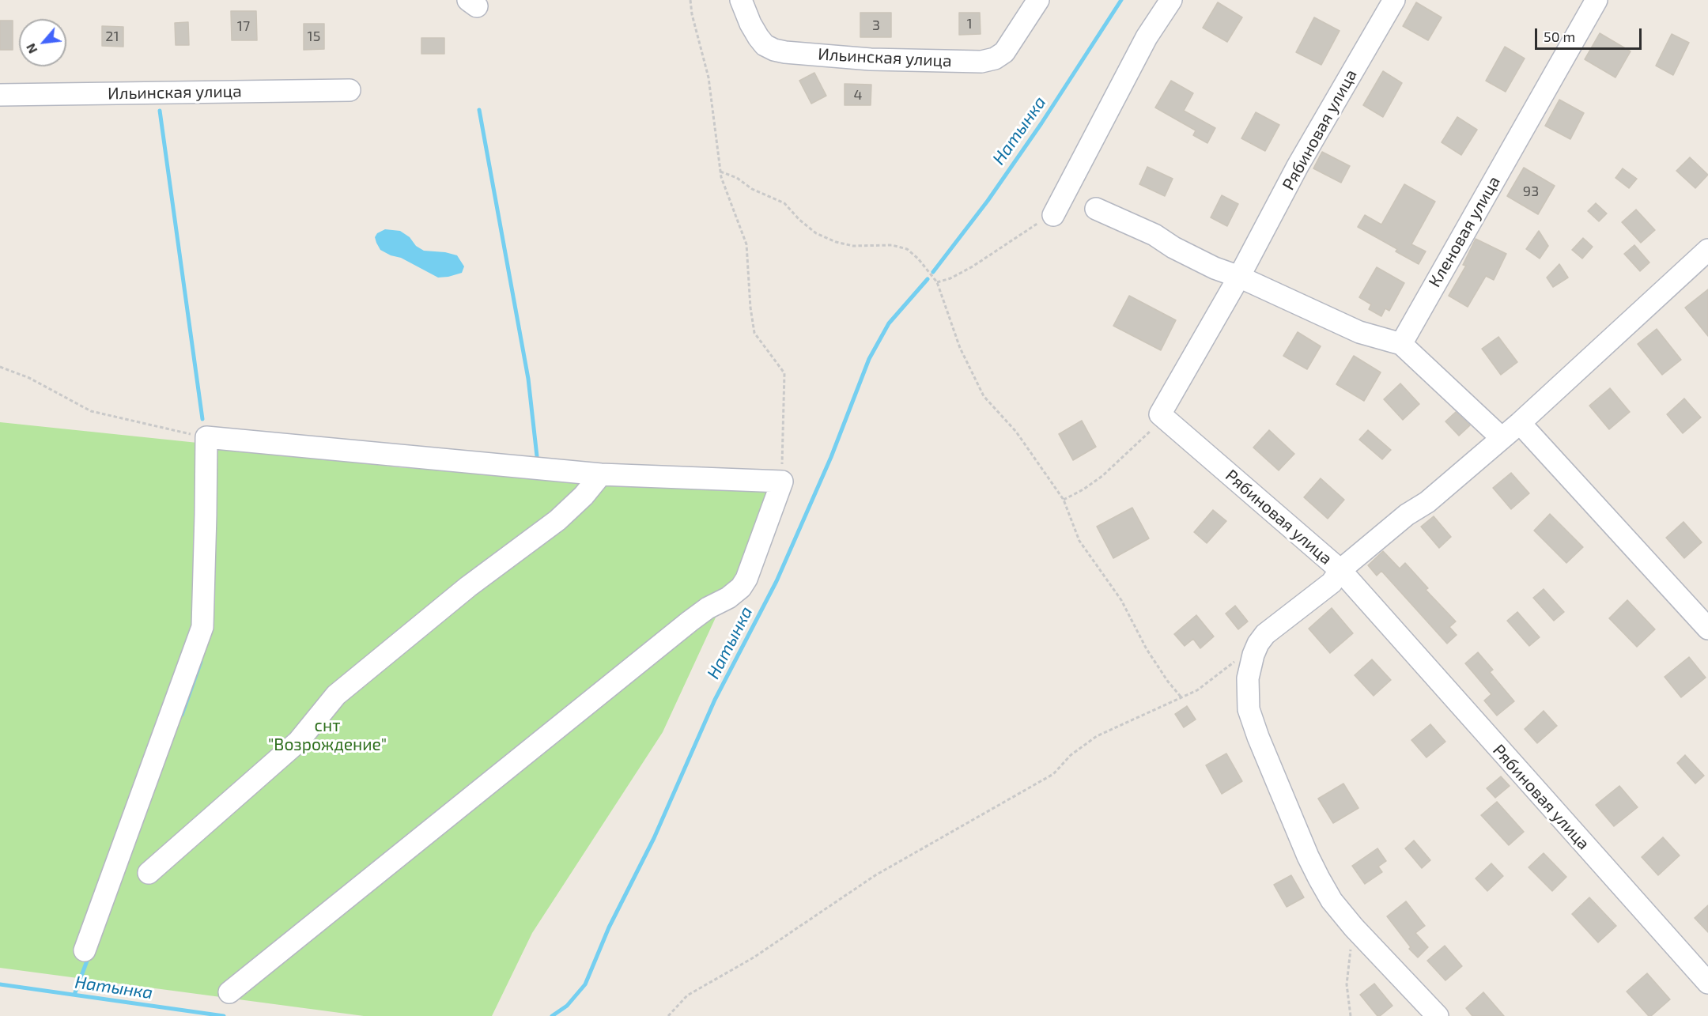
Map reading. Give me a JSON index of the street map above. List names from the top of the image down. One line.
{"streets":{"street":["Ильинская улица","Рябиновая улица","Кленовая улица"]},"water":["Натынка"],"parks":["снт \"Возрождение\""],"house_numbers":["1","3","17","21","15","4","93"],"scale_bar":"50 m","north":"bottom left"}
